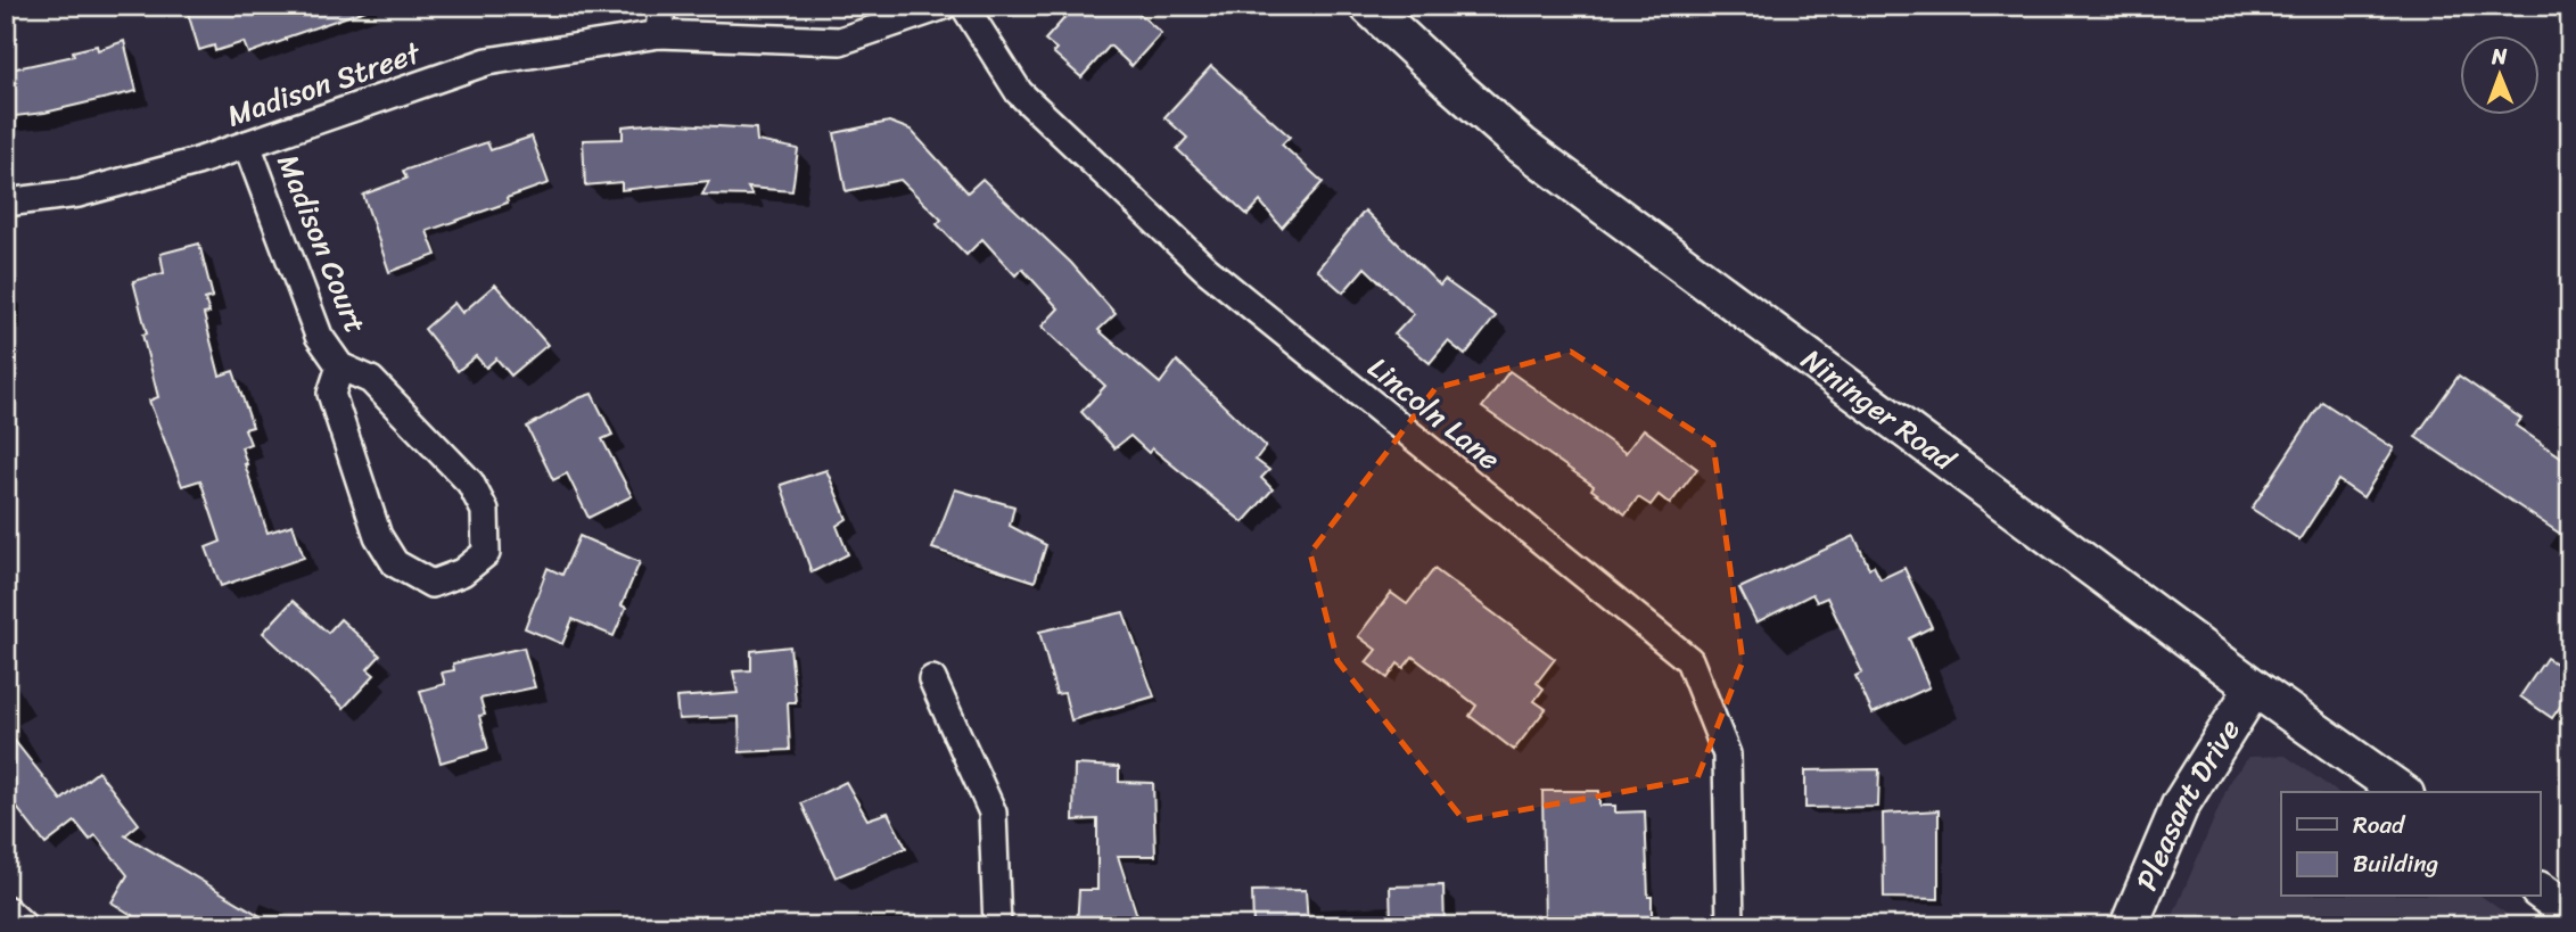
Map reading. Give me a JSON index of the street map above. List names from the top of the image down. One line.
{"streets":{"street":["Madison Street","Madison Court","Nininger Road","Lincoln Lane","Pleasant Drive"]},"crossings":[["Madison Street","Madison Court"],["Nininger Road","Pleasant Drive"]],"legend":["Road","Building"],"north":"top"}
